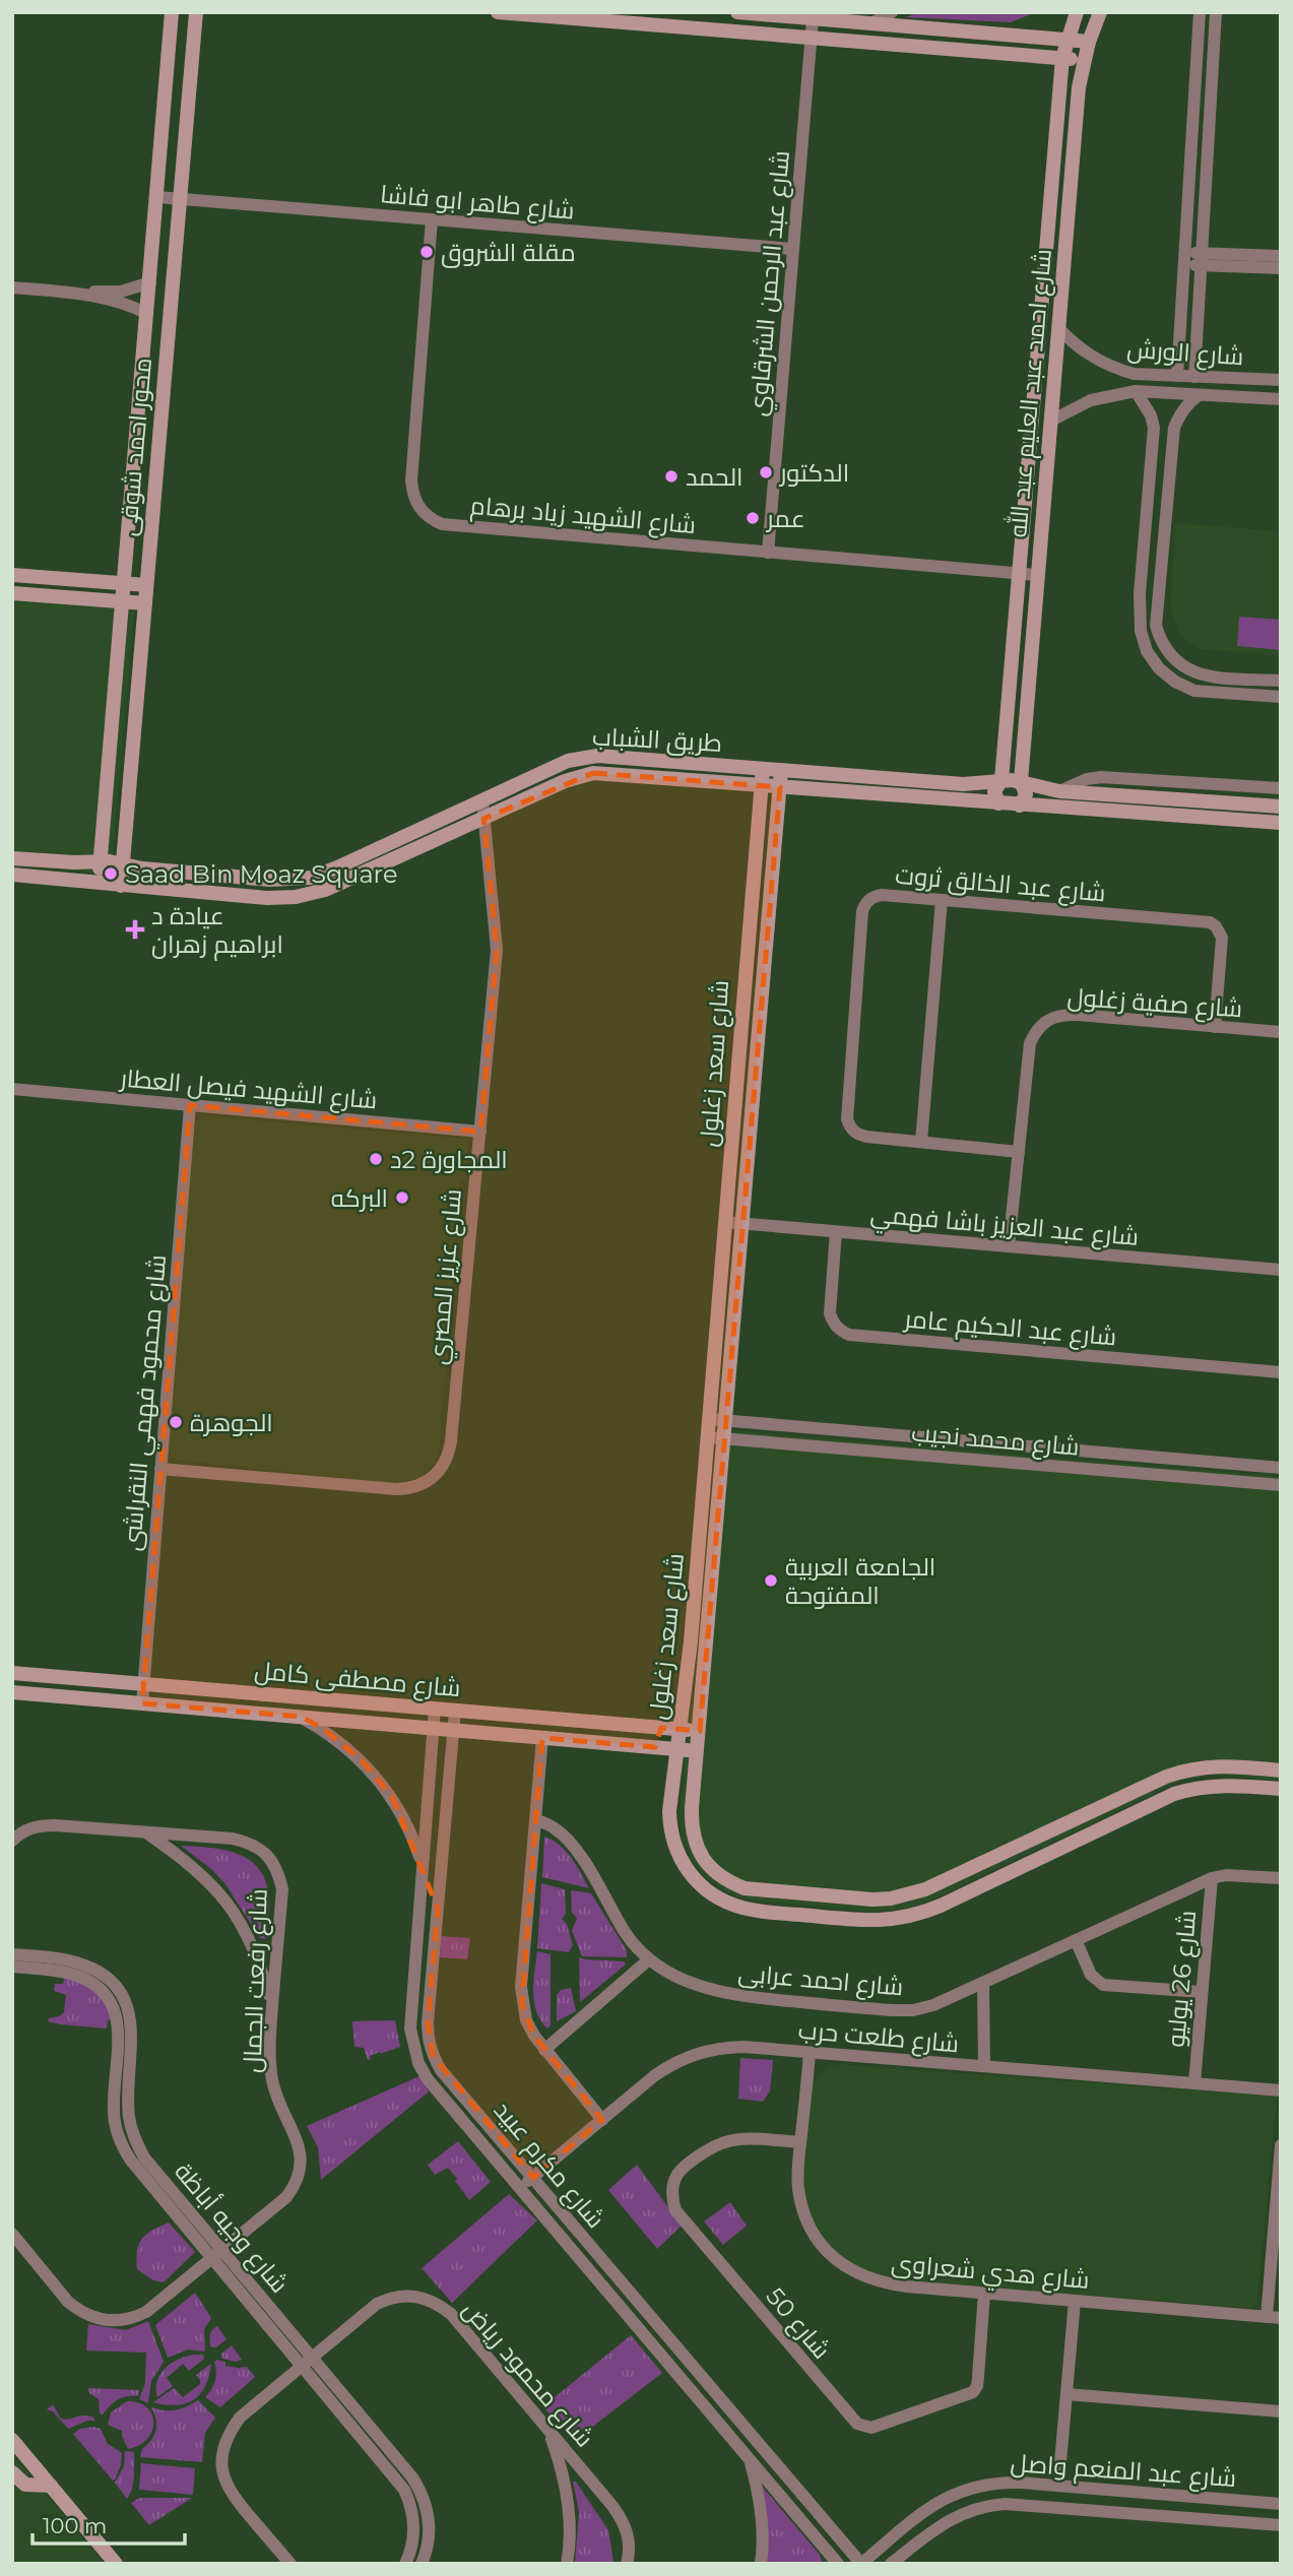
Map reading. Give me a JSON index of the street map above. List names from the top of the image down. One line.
{"streets":{"street":["شارع طاهر ابو فاشا","شارع عبد الرحمن الشرقاوي","شارع الورش","شارع احمد عبد العليم عبد الله","محور احمد شوقى","شارع الشهيد زياد برهام","طريق الشباب","شارع عبد الخالق ثروت","شارع صفية زغلول","شارع سعد زغلول","شارع الشهيد فيصل العطار","شارع عبد العزيز باشا فهمي","شارع عزيز المصري","شارع عبد الحكيم عامر","شارع محمود فهمي النقراشى","شارع محمد نجيب","شارع مصطفى كامل","شارع 26 يوليو","شارع احمد عرابى","شارع رفعت الجمال","شارع طلعت حرب","شارع مكرم عبيد","شارع وجيه أباظة","شارع هدي شعراوى","شارع 50","شارع محمود رياض","شارع عبد المنعم واصل"]},"crossings":[["شارع طاهر ابو فاشا","شارع عبد الرحمن الشرقاوي"],["شارع طاهر ابو فاشا","محور احمد شوقى"],["شارع طاهر ابو فاشا","شارع الشهيد زياد برهام"],["شارع عبد الرحمن الشرقاوي","شارع الشهيد زياد برهام"],["شارع الورش","شارع احمد عبد العليم عبد الله"],["شارع احمد عبد العليم عبد الله","شارع الشهيد زياد برهام"],["شارع احمد عبد العليم عبد الله","طريق الشباب"],["محور احمد شوقى","طريق الشباب"],["طريق الشباب","شارع سعد زغلول"],["طريق الشباب","شارع عزيز المصري"],["شارع عبد الخالق ثروت","شارع صفية زغلول"],["شارع صفية زغلول","شارع عبد العزيز باشا فهمي"],["شارع سعد زغلول","شارع عبد العزيز باشا فهمي"],["شارع سعد زغلول","شارع محمد نجيب"],["شارع سعد زغلول","شارع مصطفى كامل"],["شارع الشهيد فيصل العطار","شارع عزيز المصري"],["شارع الشهيد فيصل العطار","شارع محمود فهمي النقراشى"],["شارع عبد العزيز باشا فهمي","شارع عبد الحكيم عامر"],["شارع عزيز المصري","شارع محمود فهمي النقراشى"],["شارع محمود فهمي النقراشى","شارع مصطفى كامل"],["شارع مصطفى كامل","شارع مكرم عبيد"],["شارع 26 يوليو","شارع احمد عرابى"],["شارع 26 يوليو","شارع طلعت حرب"],["شارع رفعت الجمال","شارع وجيه أباظة"],["شارع طلعت حرب","شارع مكرم عبيد"],["شارع طلعت حرب","شارع هدي شعراوى"],["شارع مكرم عبيد","شارع عبد المنعم واصل"],["شارع وجيه أباظة","شارع محمود رياض"],["شارع هدي شعراوى","شارع 50"]],"places":{"other":["مقلة الشروق","الدكتور","الحمد","عمر","Saad Bin Moaz Square","المجاورة 2د","البركه","الجوهرة","الجامعة العربية المفتوحة"],"health":["عيادة د ابراهيم زهران"]},"scale_bar":"100 m"}
